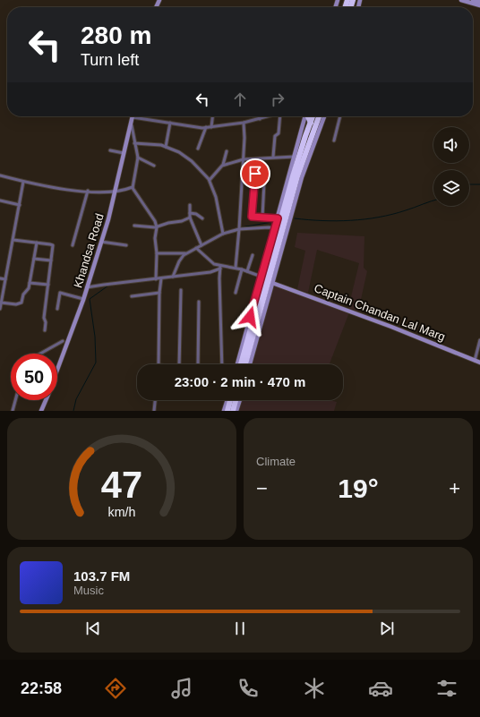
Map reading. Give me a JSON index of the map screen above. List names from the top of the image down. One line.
{"streets":{"main road":["Khandsa Road","Captain Chandan Lal Marg"]},"page":{"turn":["280 m","Turn left"],"limit":"50","trip":"23:00 · 2 min · 470 m","tile":"Climate","heat":["−","19°","+"],"song":["103.7 FM","Music"],"tabs":"22:58","gauge":["47","km/h"]}}
